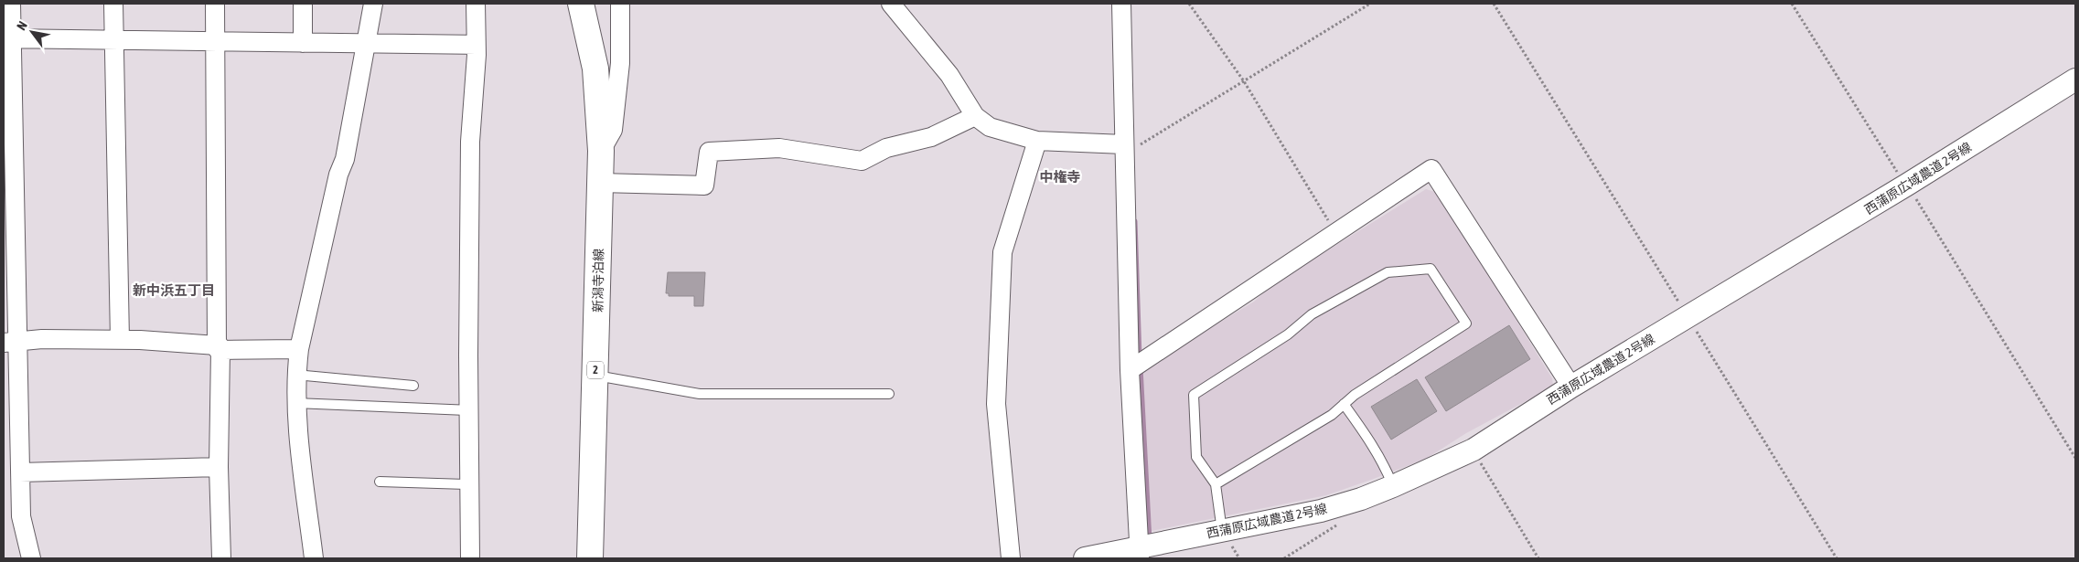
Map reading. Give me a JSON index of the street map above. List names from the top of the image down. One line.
{"streets":{"main road":["新潟寺泊線","2"],"street":["西蒲原広域農道 2号線"]},"districts":["中権寺","新中浜五丁目"],"north":"top left"}
